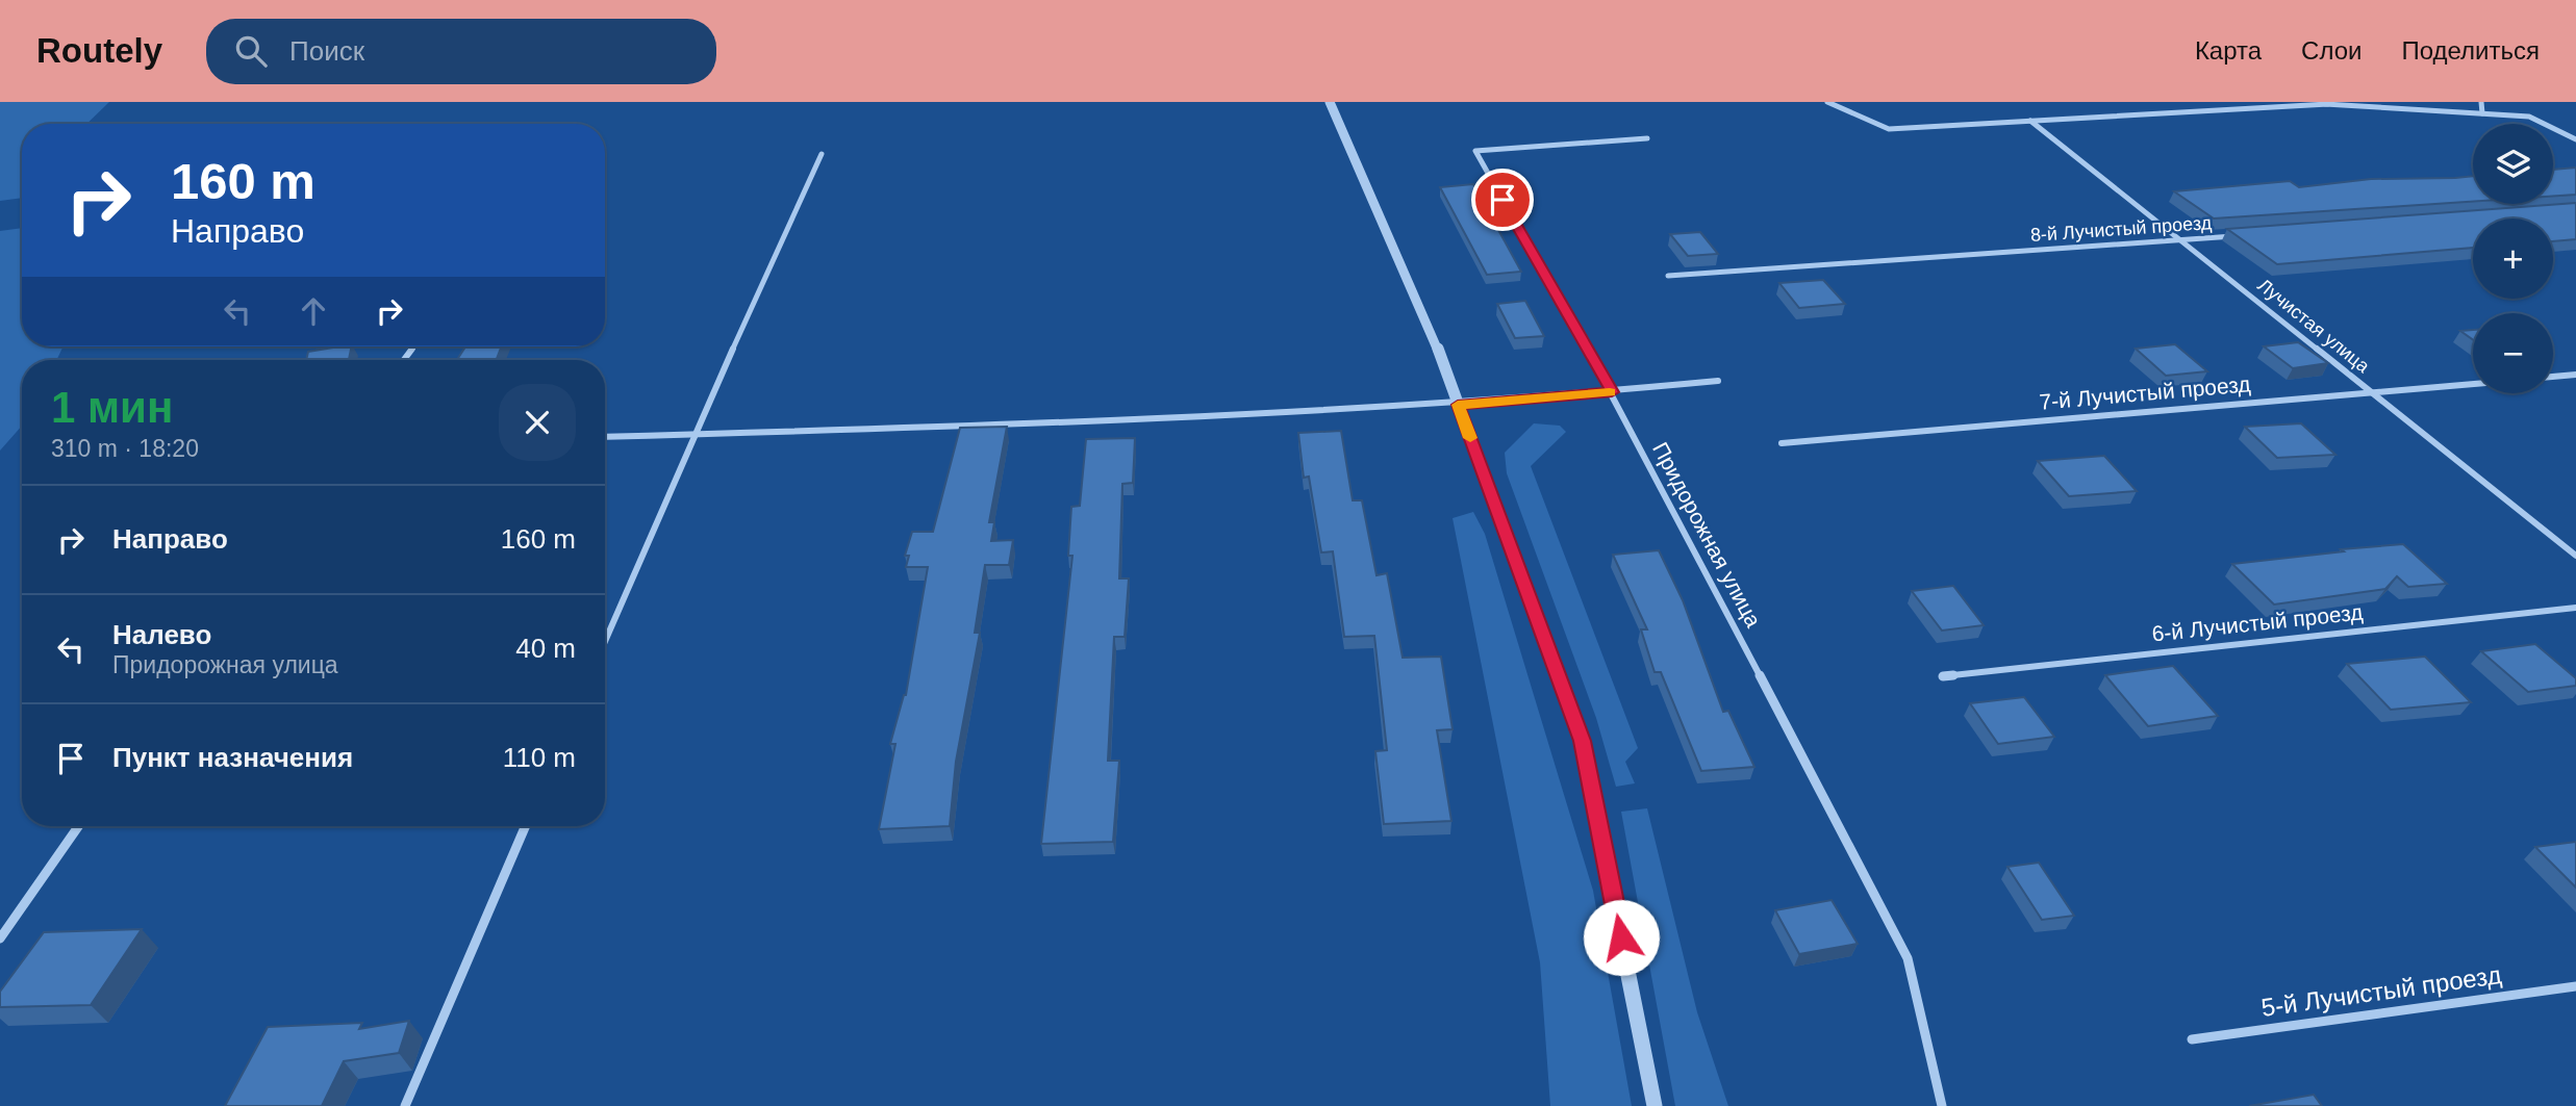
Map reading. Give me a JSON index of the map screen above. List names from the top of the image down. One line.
{"streets":{"street":["8-й Лучистый проезд","Лучистая улица","7-й Лучистый проезд","Придорожная улица","6-й Лучистый проезд","5-й Лучистый проезд"]},"crossings":[["8-й Лучистый проезд","Лучистая улица"],["Лучистая улица","7-й Лучистый проезд"]],"page":{"header":"Routely","search":"Поиск","nav":["Карта","Слои","Поделиться"],"map_buttons":["+","−"],"turn":["160 m","Направо"],"heading":["1 мин","310 m · 18:20"],"list":[{"name":"Направо","value":"160 m"},{"name":"Налево","note":"Придорожная улица","value":"40 m"},{"name":"Пункт назначения","value":"110 m"}]}}
